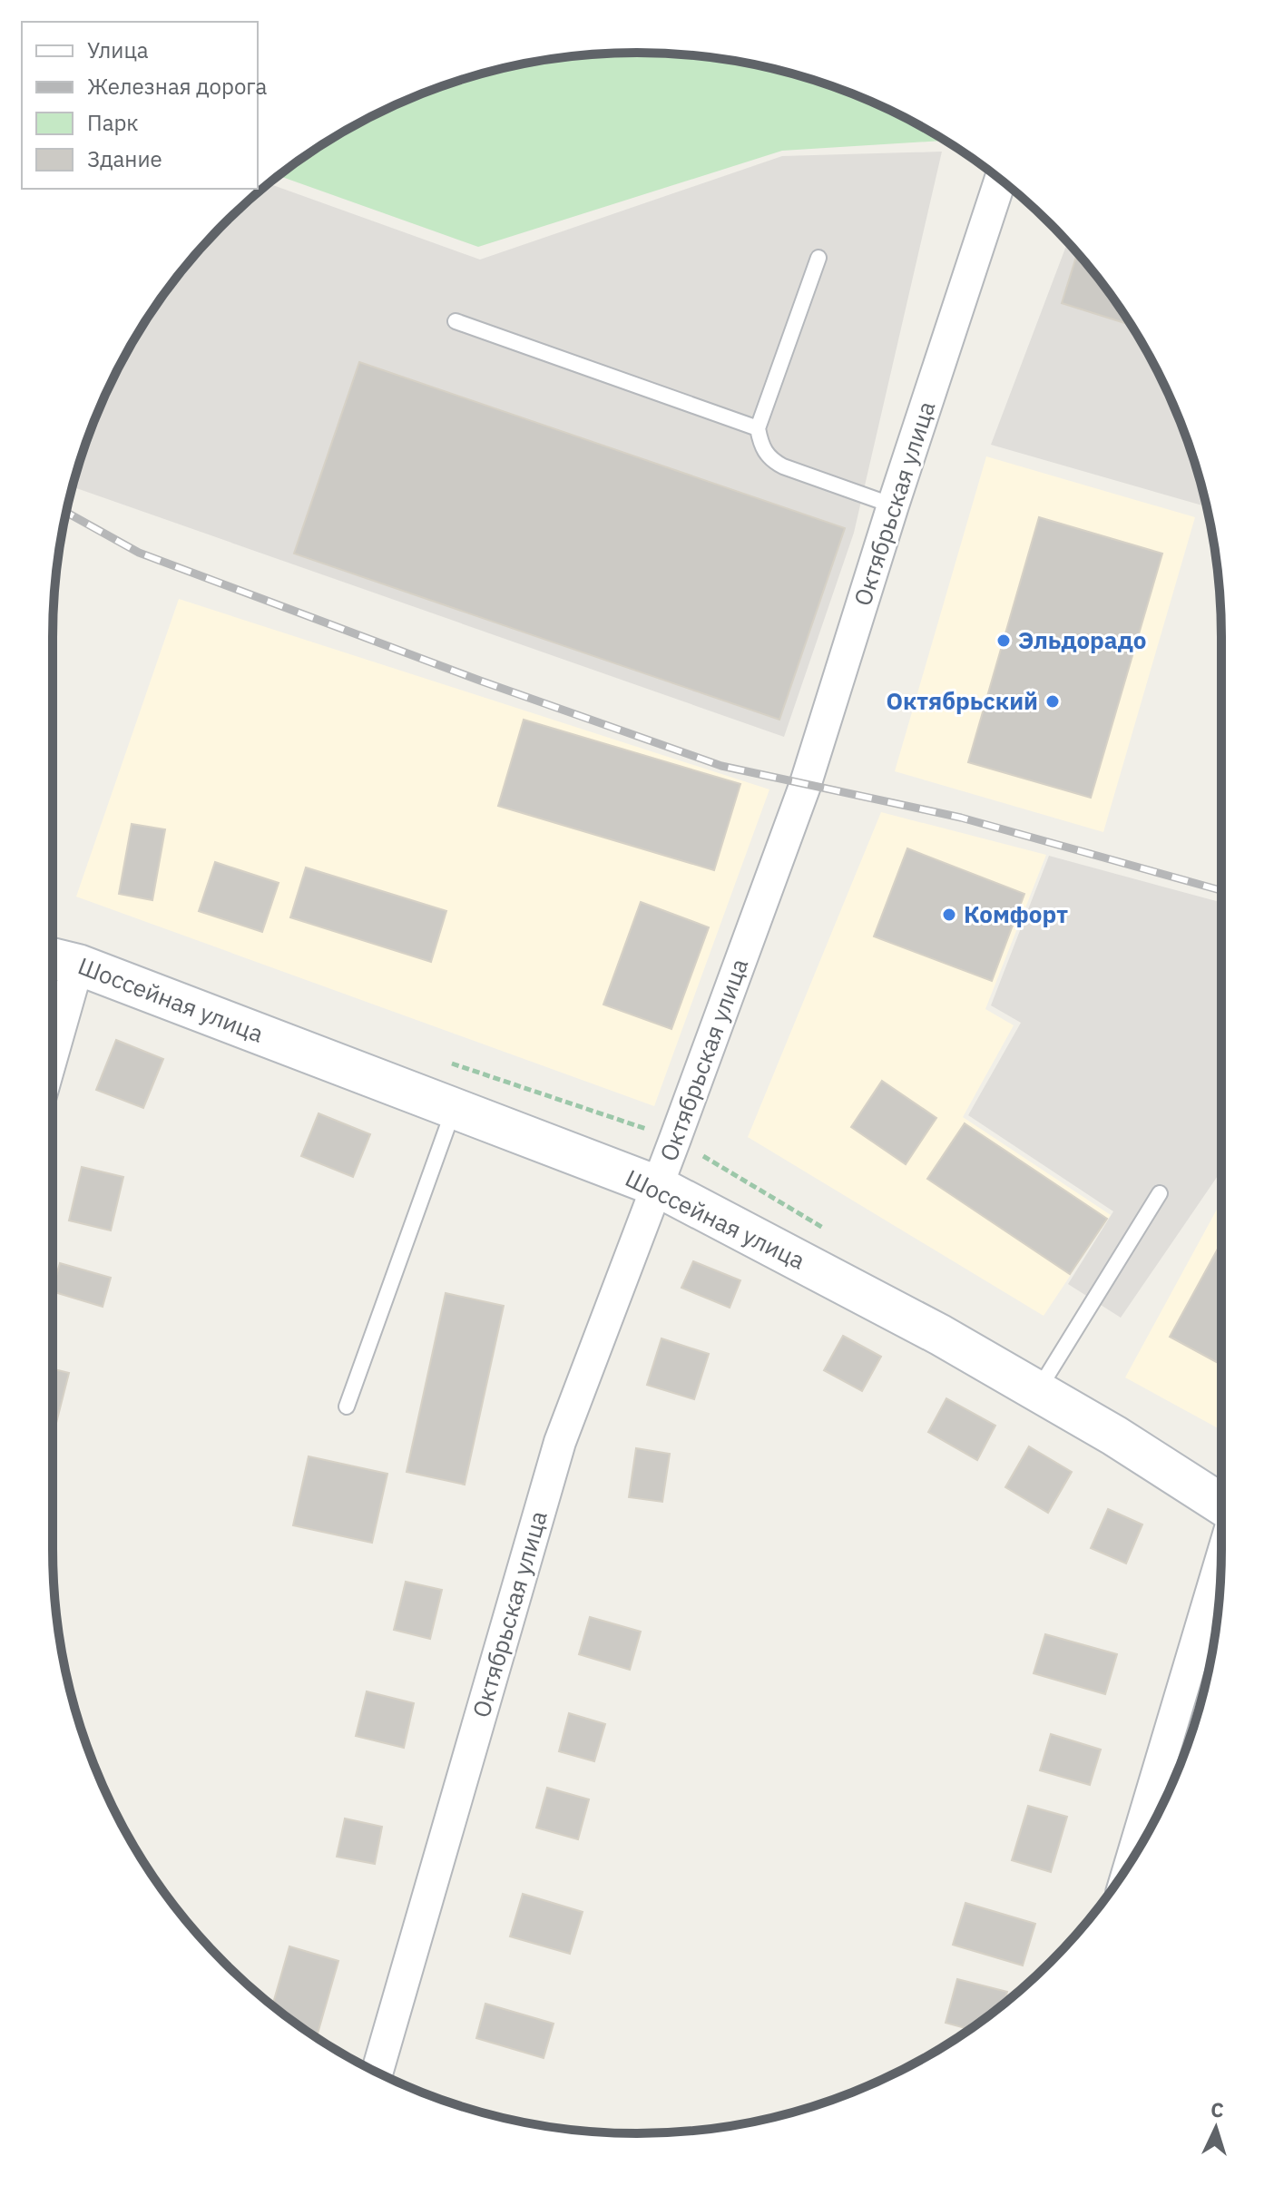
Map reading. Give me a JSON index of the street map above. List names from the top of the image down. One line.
{"streets":{"main road":["Шоссейная улица"],"street":["Октябрьская улица"]},"crossings":[["Октябрьская улица","Шоссейная улица"]],"places":["Эльдорадо","Октябрьский","Комфорт"],"legend":["Улица","Железная дорога","Парк","Здание"],"north":"top"}
